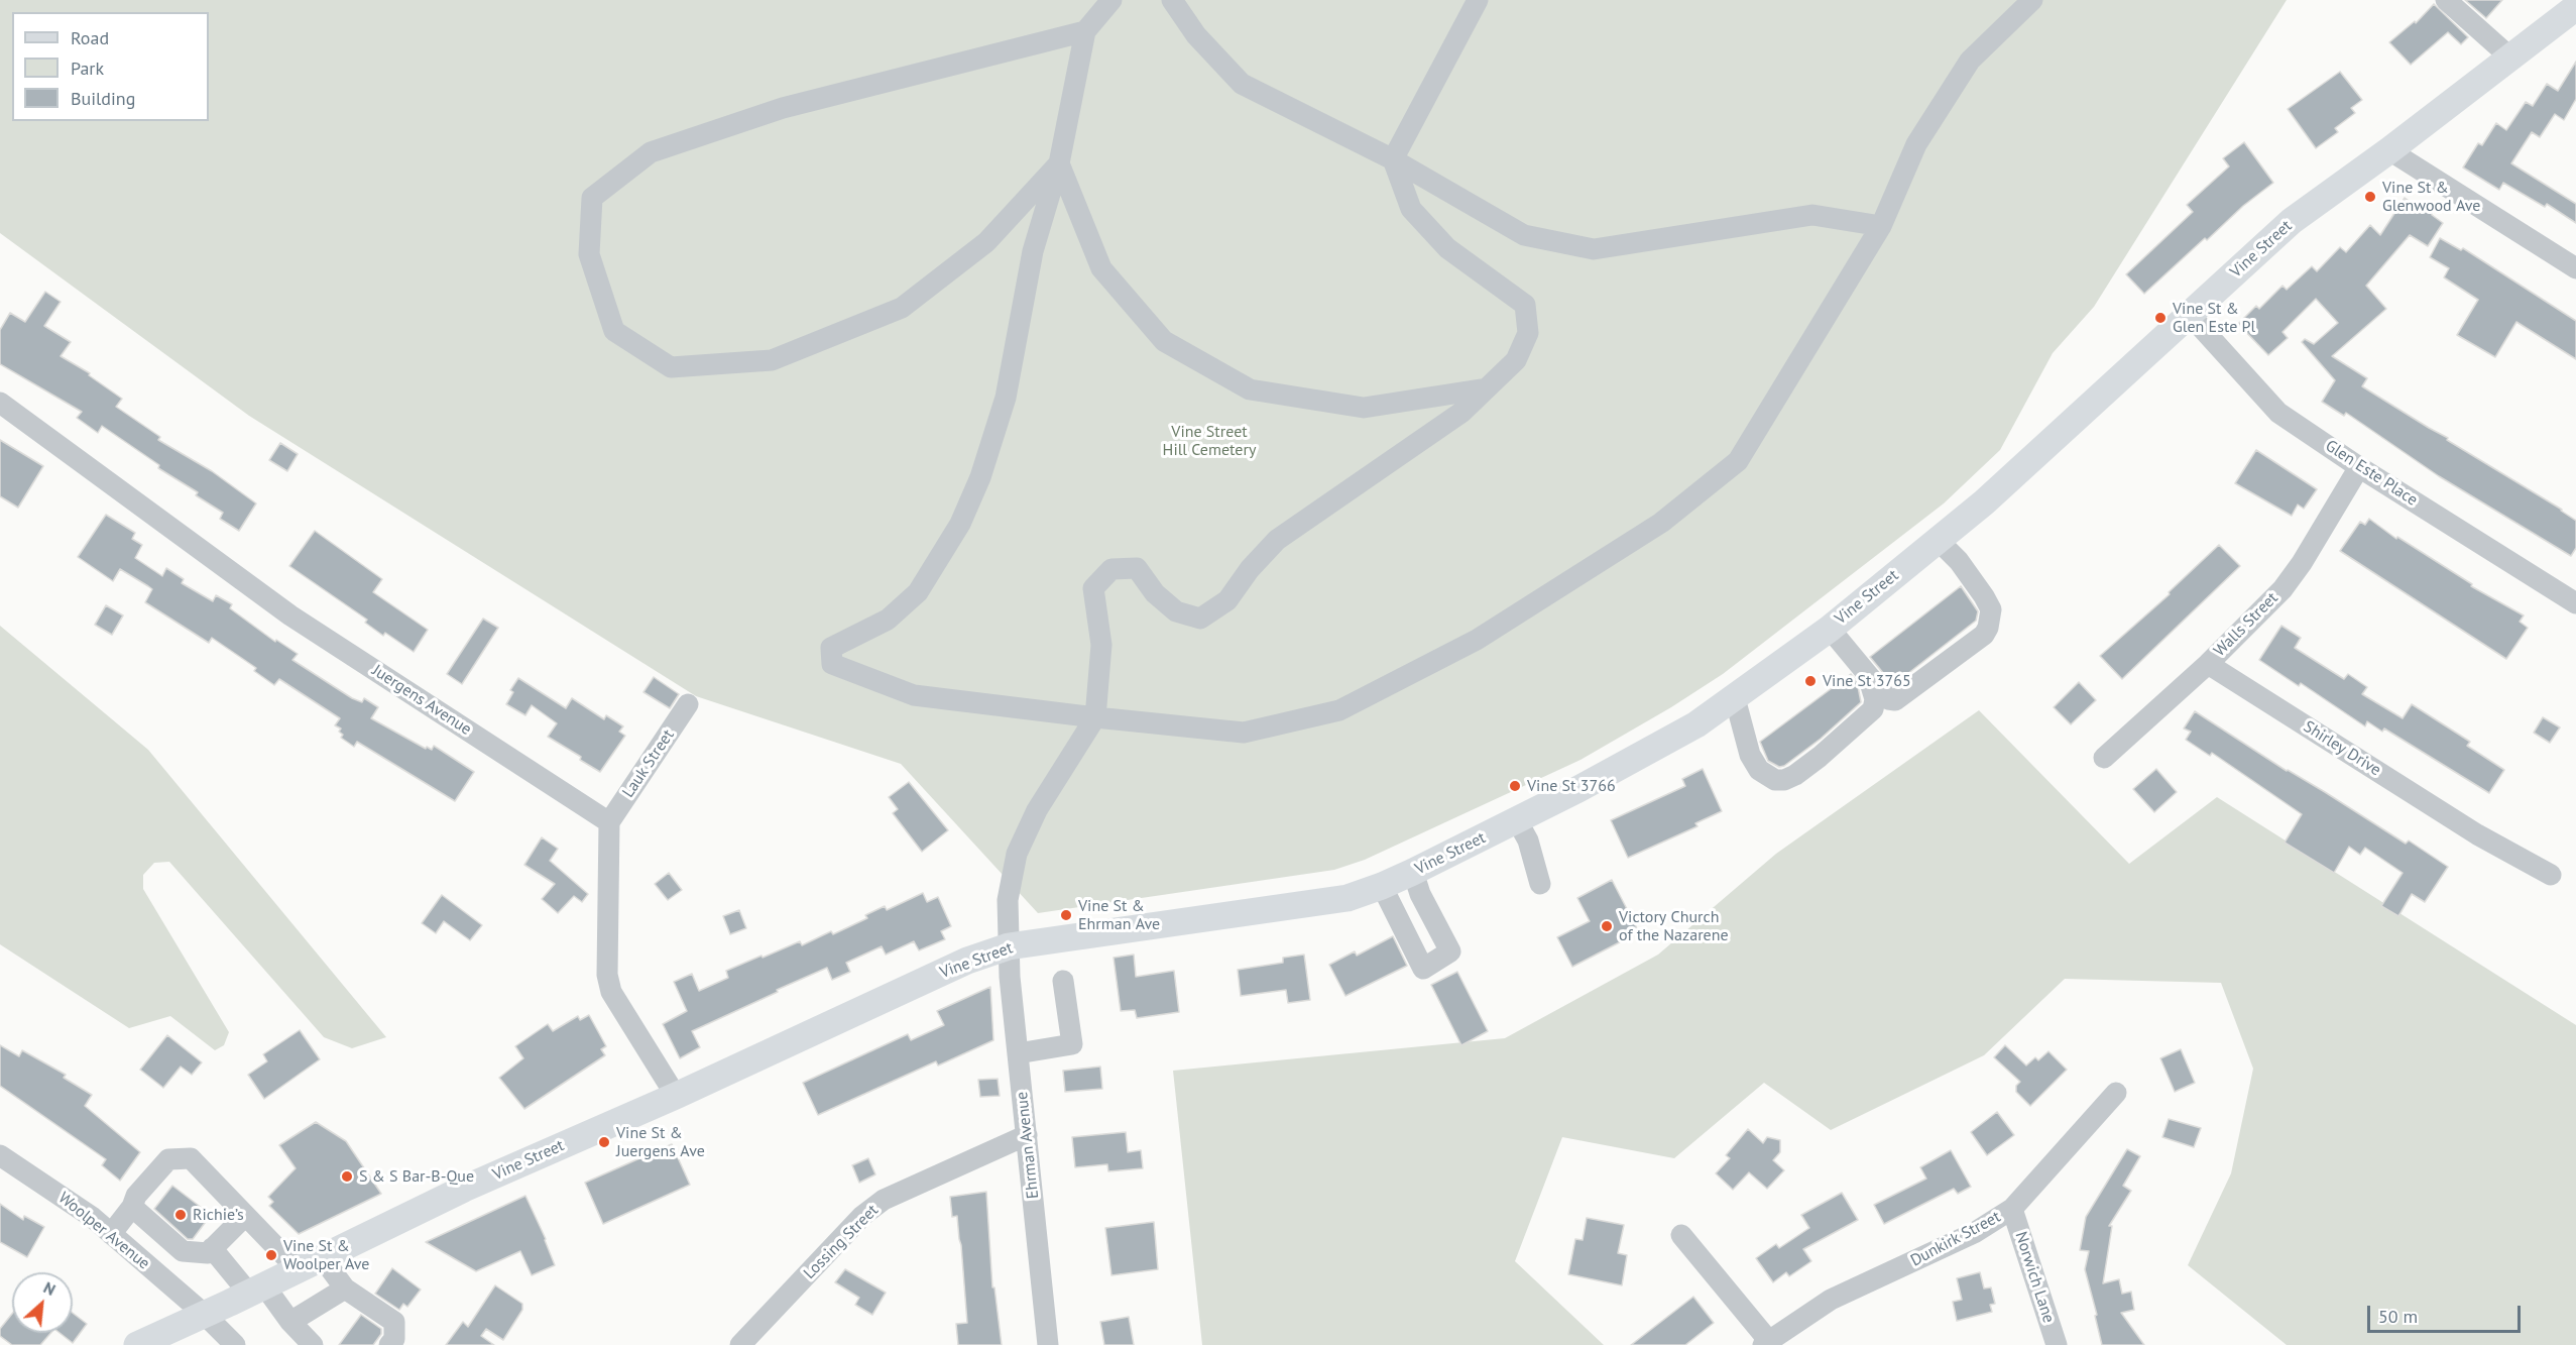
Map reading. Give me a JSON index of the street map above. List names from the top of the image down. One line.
{"streets":{"main road":["Vine Street"],"street":["Glen Este Place","Walls Street","Juergens Avenue","Shirley Drive","Lauk Street","Ehrman Avenue","Woolper Avenue","Dunkirk Street","Lossing Street","Norwich Lane"]},"crossings":[["Vine Street","Glen Este Place"],["Vine Street","Ehrman Avenue"],["Vine Street","Woolper Avenue"],["Glen Este Place","Walls Street"],["Walls Street","Shirley Drive"],["Juergens Avenue","Lauk Street"],["Ehrman Avenue","Lossing Street"],["Dunkirk Street","Norwich Lane"]],"parks":["Vine Street Hill Cemetery"],"places":["Vine St & Glenwood Ave","Vine St & Glen Este Pl","Vine St 3765","Vine St 3766","Vine St & Ehrman Ave","Victory Church of the Nazarene","Vine St & Juergens Ave","S & S Bar-B-Que","Richie’s","Vine St & Woolper Ave"],"legend":["Road","Park","Building"],"scale_bar":"50 m","north":"top right"}
